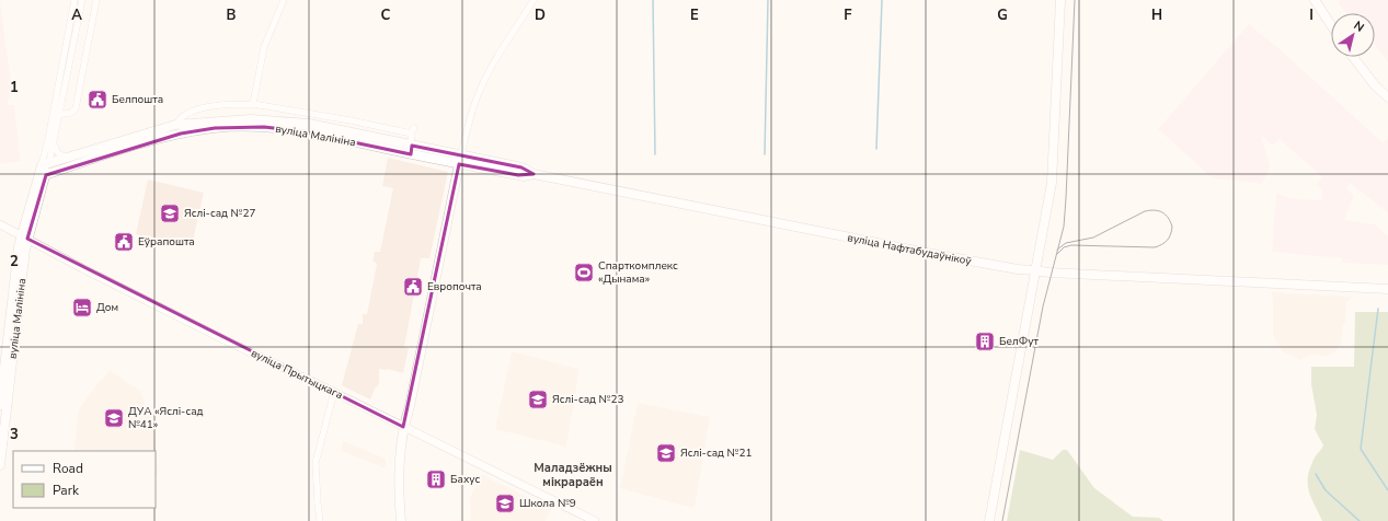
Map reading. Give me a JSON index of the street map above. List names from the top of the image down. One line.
{"streets":{"main road":["вуліца Малініна","вуліца Нафтабудаўнікоў"],"street":["вуліца Прытыцкага"]},"crossings":[["вуліца Малініна","вуліца Нафтабудаўнікоў"],["вуліца Малініна","вуліца Прытыцкага"]],"districts":["Маладзёжны мікрараён"],"places":{"public building":["Белпошта","Еўрапошта","Европочта"],"school or university":["Яслі-сад №27","Яслі-сад №23","ДУА «Яслі-сад №41»","Яслі-сад №21","Школа №9"],"sports":["Спарткомплекс «Дынама»"],"hotel":["Дом"],"building":["БелФут","Бахус"]},"legend":["Road","Park"],"north":"top right","grid":{"columns":["A","B","C","D","E","F","G","H","I"],"rows":["1","2","3"]}}
